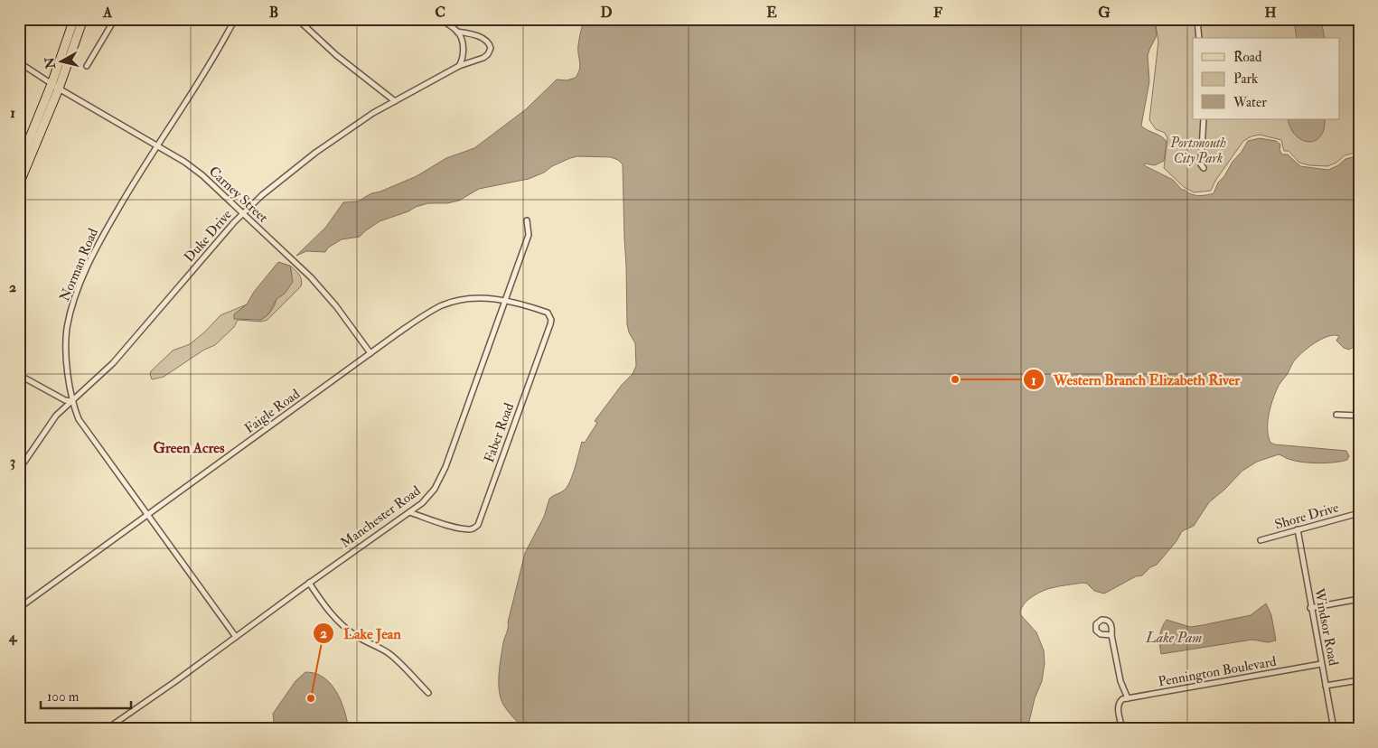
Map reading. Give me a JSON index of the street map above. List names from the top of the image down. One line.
{"streets":{"street":["Carney Street","Duke Drive","Norman Road","Faigle Road","Faber Road","Shore Drive","Manchester Road","Windsor Road","Pennington Boulevard"]},"crossings":[["Carney Street","Duke Drive"],["Carney Street","Norman Road"],["Carney Street","Faigle Road"],["Duke Drive","Norman Road"],["Norman Road","Faigle Road"],["Norman Road","Manchester Road"],["Faigle Road","Faber Road"],["Faigle Road","Manchester Road"],["Faber Road","Manchester Road"],["Shore Drive","Windsor Road"],["Windsor Road","Pennington Boulevard"]],"districts":["Green Acres"],"water":["Lake Pam"],"parks":["Portsmouth City Park"],"places":["Western Branch Elizabeth River","Lake Jean"],"legend":["Road","Park","Water"],"scale_bar":"100 m","north":"left","grid":{"columns":["A","B","C","D","E","F","G","H"],"rows":["1","2","3","4"]}}
